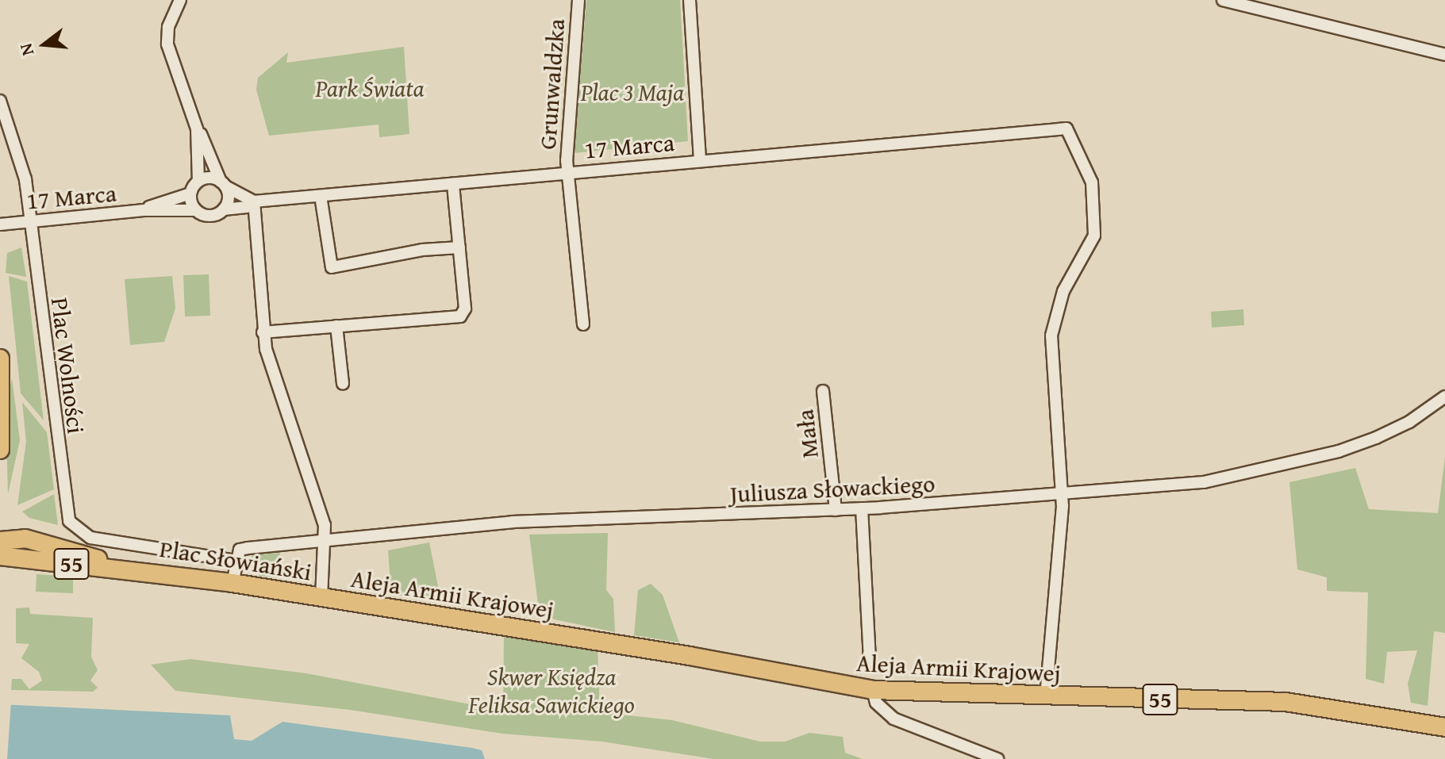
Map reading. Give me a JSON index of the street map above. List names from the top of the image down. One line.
{"streets":{"main road":["Plac Słowiański","55","Aleja Armii Krajowej"],"street":["Grunwaldzka","17 Marca","Plac Wolności","Mała","Juliusza Słowackiego"]},"crossings":[["Grunwaldzka","17 Marca"],["17 Marca","Plac Wolności"],["17 Marca","Juliusza Słowackiego"],["Plac Wolności","Plac Słowiański"],["Mała","Juliusza Słowackiego"],["Juliusza Słowackiego","Plac Słowiański"],["Plac Słowiański","Aleja Armii Krajowej"]],"parks":["Park Świata","Plac 3 Maja","Skwer Księdza Feliksa Sawickiego"],"north":"left"}
